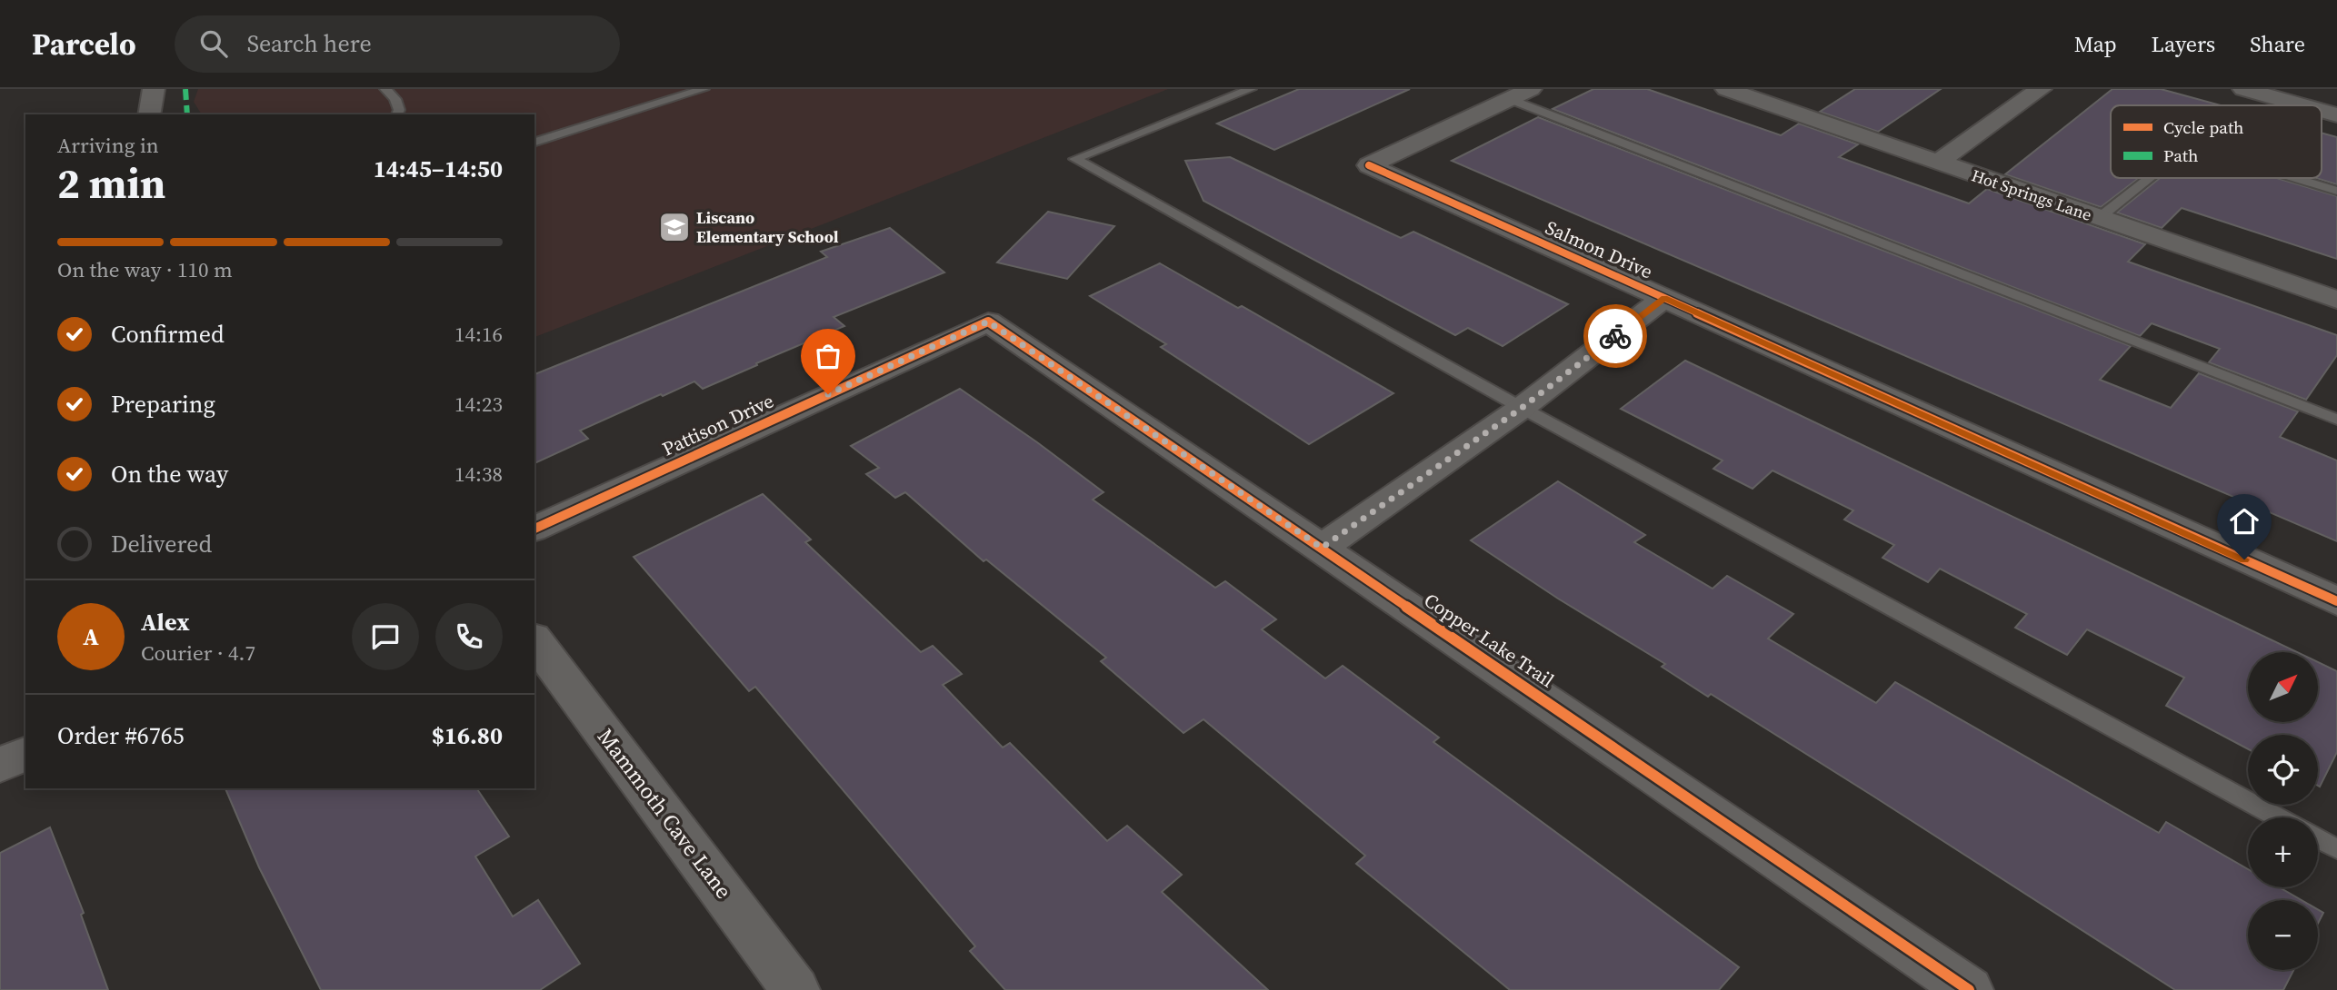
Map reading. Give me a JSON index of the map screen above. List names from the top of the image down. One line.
{"streets":{"street":["Hot Springs Lane","Salmon Drive","Pattison Drive","Copper Lake Trail","Mammoth Cave Lane"]},"crossings":[["Pattison Drive","Copper Lake Trail"]],"places":{"school or university":["Liscano Elementary School"]},"legend":["Cycle path","Path"],"north":"top right","page":{"header":"Parcelo","search":"Search here","nav":["Map","Layers","Share"],"heading":["2 min","Arriving in","14:45–14:50"],"panel":["Alex","Courier · 4.7","Order #6765","$16.80"],"bar":"On the way · 110 m","list":[["Confirmed","14:16"],["Preparing","14:23"],["On the way","14:38"],"Delivered"],"round":"A","map_buttons":["+","−"]}}
